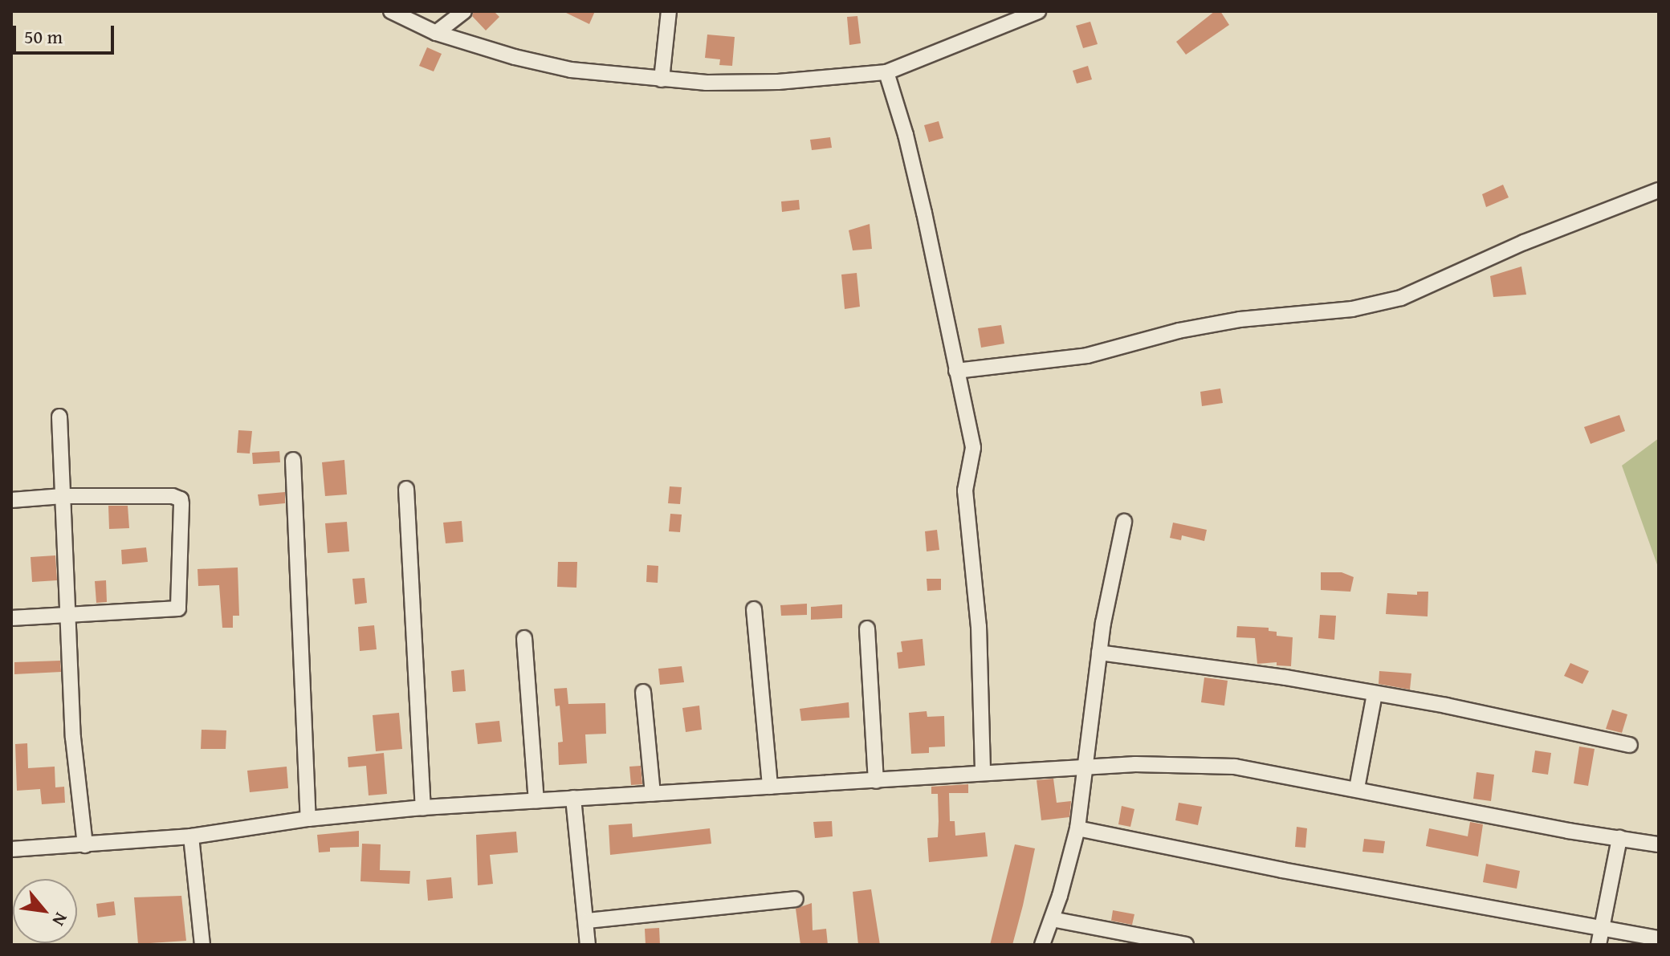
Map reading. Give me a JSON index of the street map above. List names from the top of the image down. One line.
{"scale_bar":"50 m","north":"bottom right"}
